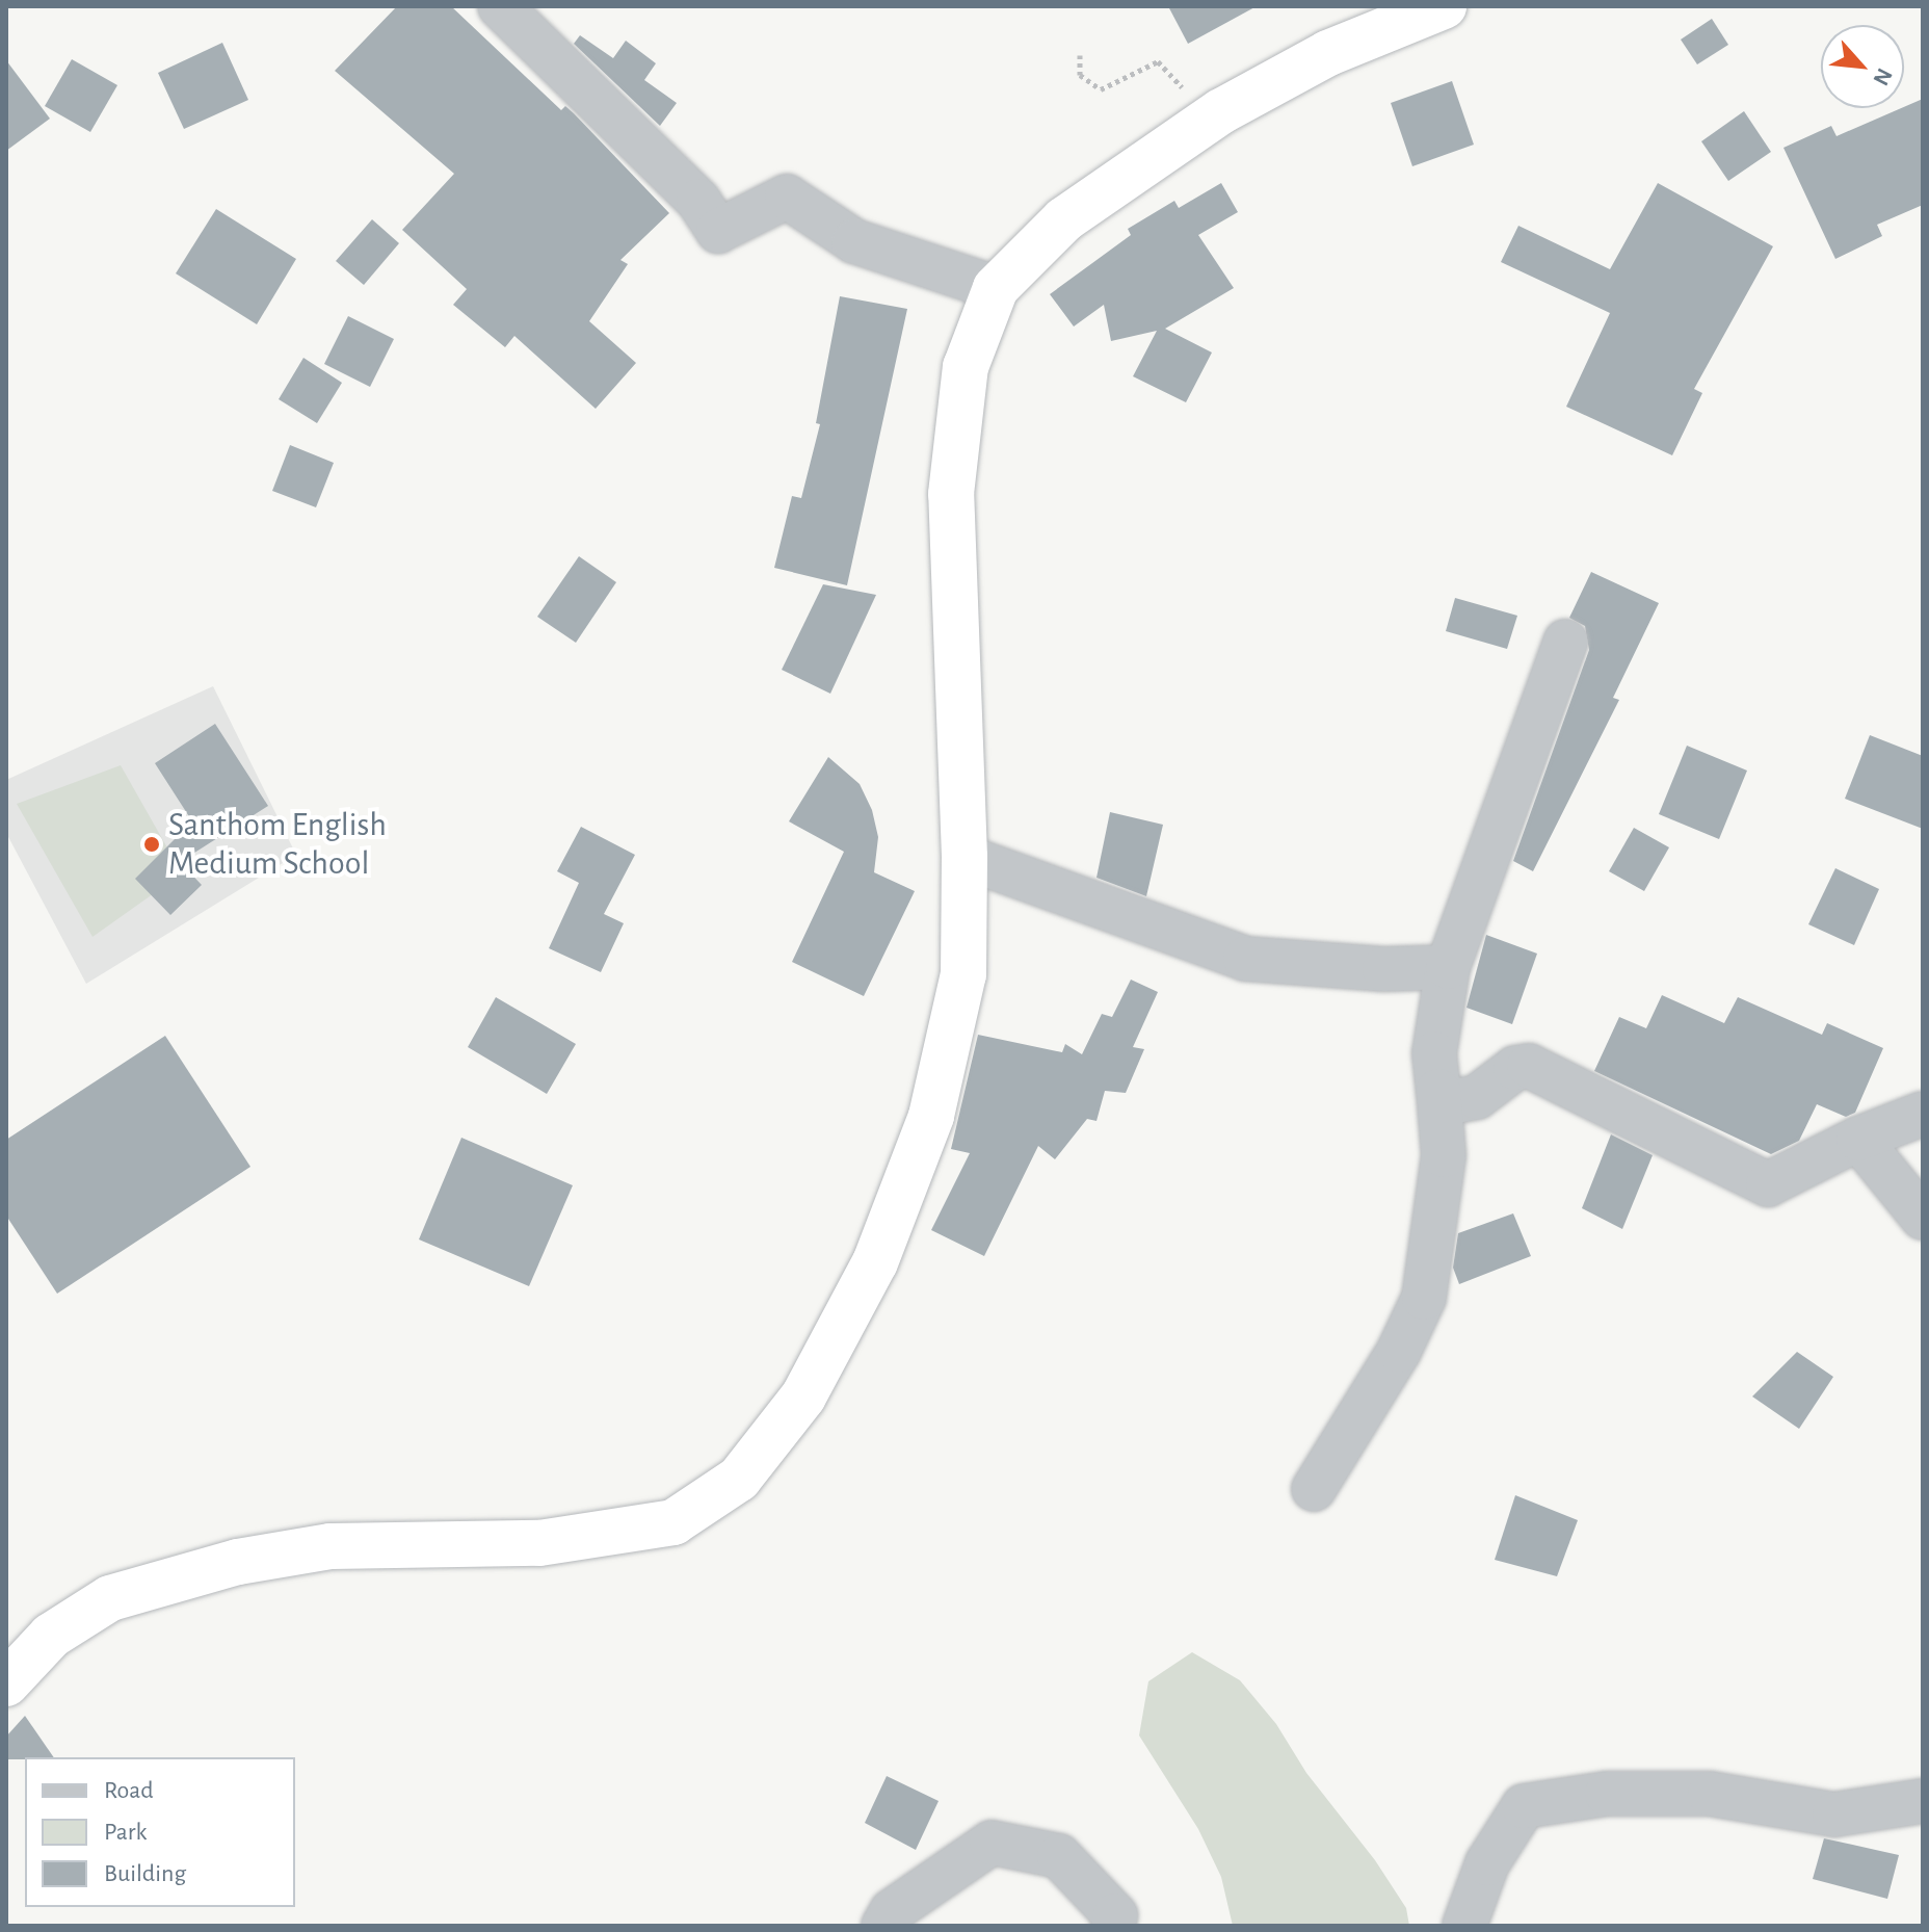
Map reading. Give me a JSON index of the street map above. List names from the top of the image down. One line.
{"places":["Santhom English Medium School"],"legend":["Road","Park","Building"],"north":"bottom right"}
